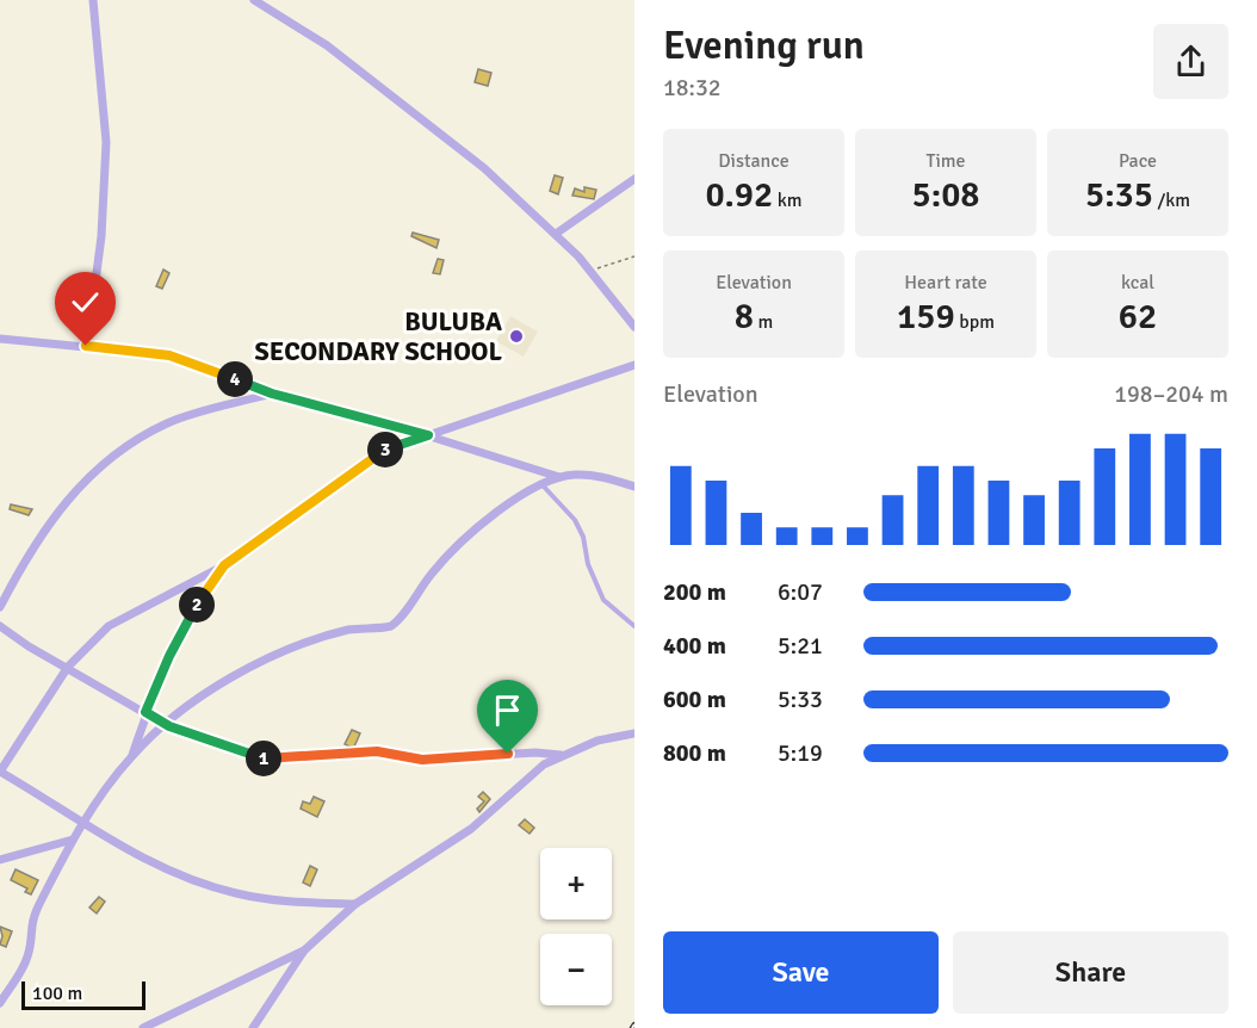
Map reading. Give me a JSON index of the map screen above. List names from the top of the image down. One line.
{"places":["BULUBA SECONDARY SCHOOL"],"scale_bar":"100 m","page":{"heading":["Evening run","18:32"],"stats":[["Distance","0.92 km"],["Time","5:08"],["Pace","5:35 /km"],["Elevation","8 m"],["Heart rate","159 bpm"],["kcal","62"]],"pins":["4","3","2","1"],"chart":["Elevation","198–204 m"],"list":[{"name":"200 m","note":"6:07"},{"name":"400 m","note":"5:21"},{"name":"600 m","note":"5:33"},{"name":"800 m","note":"5:19"}],"map_buttons":["+","−"],"buttons":["Save","Share"],"scale":"100 m"}}
